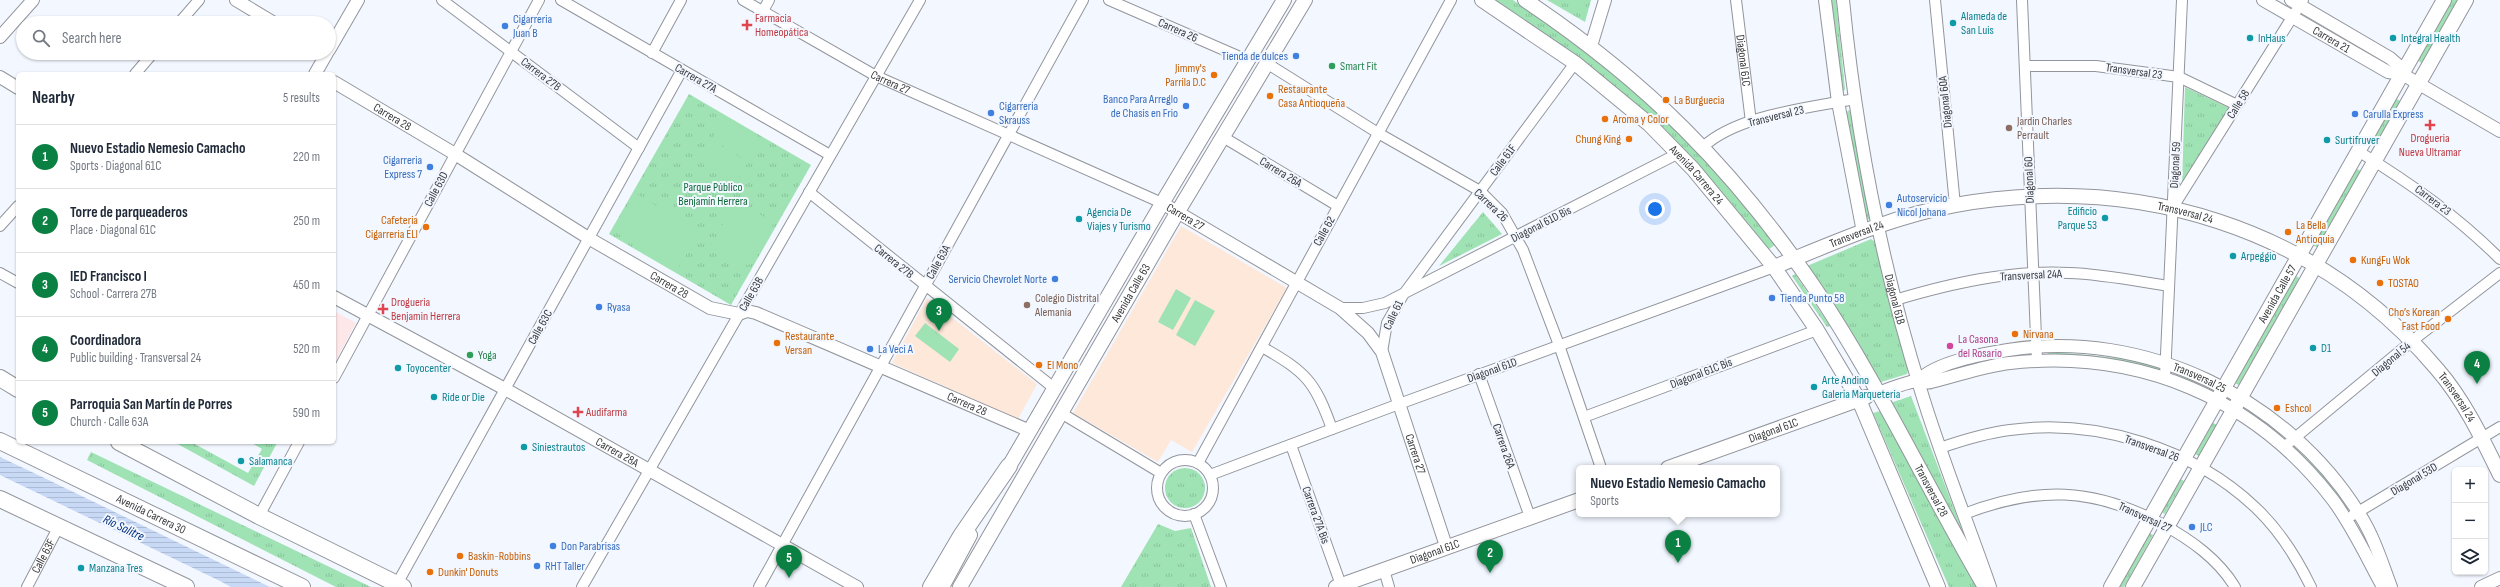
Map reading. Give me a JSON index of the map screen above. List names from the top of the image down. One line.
{"streets":{"highway":["Avenida Carrera 30"],"main road":["Diagonal 61C","Avenida Carrera 24","Transversal 24","Avenida Calle 63","Avenida Calle 57","Transversal 28"],"street":["Carrera 26","Carrera 21","Transversal 23","Carrera 27B","Carrera 27A","Carrera 27","Diagonal 60A","Calle 58","Carrera 28","Calle 61F","Diagonal 59","Carrera 26A","Diagonal 60","Calle 63D","Carrera 23","Diagonal 61D Bis","Calle 62","Calle 63A","Transversal 24A","Calle 63B","Diagonal 61B","Calle 61","Calle 63C","Diagonal 54","Diagonal 61D","Diagonal 61C Bis","Transversal 25","Transversal 26","Carrera 28A","Diagonal 53D","Carrera 27A Bis","Transversal 27","Calle 63F"]},"crossings":[["Carrera 26","Calle 61F"],["Carrera 26","Diagonal 61D Bis"],["Carrera 26","Calle 62"],["Carrera 26","Avenida Calle 63"],["Carrera 26","Diagonal 61D"],["Carrera 26","Diagonal 61C Bis"],["Carrera 21","Calle 58"],["Carrera 21","Avenida Calle 57"],["Diagonal 61C","Transversal 23"],["Diagonal 61C","Carrera 27"],["Diagonal 61C","Carrera 26A"],["Diagonal 61C","Avenida Carrera 24"],["Diagonal 61C","Transversal 25"],["Diagonal 61C","Transversal 28"],["Diagonal 61C","Carrera 27A Bis"],["Transversal 23","Calle 58"],["Transversal 23","Diagonal 59"],["Transversal 23","Avenida Carrera 24"],["Transversal 23","Diagonal 60"],["Transversal 23","Diagonal 61B"],["Carrera 27B","Calle 63D"],["Carrera 27B","Calle 63A"],["Carrera 27B","Avenida Calle 63"],["Carrera 27B","Calle 63B"],["Carrera 27B","Calle 63C"],["Carrera 27A","Calle 63B"],["Carrera 27A","Calle 63C"],["Carrera 27","Calle 62"],["Carrera 27","Calle 63A"],["Carrera 27","Avenida Calle 63"],["Carrera 27","Calle 63B"],["Carrera 27","Calle 61"],["Carrera 27","Diagonal 61D"],["Diagonal 60A","Transversal 24"],["Calle 58","Diagonal 59"],["Calle 58","Transversal 24"],["Carrera 28","Calle 63D"],["Carrera 28","Calle 63A"],["Carrera 28","Avenida Calle 63"],["Carrera 28","Calle 63B"],["Carrera 28","Calle 63C"],["Calle 61F","Avenida Carrera 24"],["Calle 61F","Diagonal 61D Bis"],["Calle 61F","Calle 61"],["Diagonal 59","Transversal 24"],["Diagonal 59","Transversal 24A"],["Diagonal 59","Transversal 25"],["Carrera 26A","Calle 62"],["Carrera 26A","Avenida Calle 63"],["Carrera 26A","Diagonal 61D"],["Avenida Carrera 24","Transversal 24"],["Avenida Carrera 24","Diagonal 61D Bis"],["Avenida Carrera 24","Diagonal 61D"],["Avenida Carrera 24","Diagonal 61C Bis"],["Avenida Carrera 24","Transversal 25"],["Avenida Carrera 24","Transversal 28"],["Diagonal 60","Transversal 24"],["Diagonal 60","Transversal 24A"],["Diagonal 60","Transversal 25"],["Calle 63D","Carrera 28A"],["Carrera 23","Avenida Calle 57"],["Transversal 24","Avenida Calle 57"],["Transversal 24","Diagonal 61B"],["Transversal 24","Diagonal 54"],["Transversal 24","Diagonal 61D"],["Transversal 24","Diagonal 53D"],["Diagonal 61D Bis","Calle 61"],["Calle 62","Diagonal 61D"],["Calle 63A","Carrera 28A"],["Transversal 24A","Diagonal 61B"],["Avenida Calle 57","Transversal 25"],["Avenida Calle 57","Transversal 26"],["Avenida Calle 57","Transversal 27"],["Calle 63B","Carrera 28A"],["Diagonal 61B","Transversal 25"],["Diagonal 61B","Transversal 26"],["Diagonal 61B","Transversal 27"],["Calle 63C","Carrera 28A"],["Diagonal 54","Transversal 25"],["Diagonal 61D","Carrera 27A Bis"],["Transversal 25","Diagonal 53D"],["Transversal 25","Transversal 28"]],"water":["Río Salitre"],"parks":["Parque Público Benjamín Herrera"],"places":{"other":["Alameda de San Luis","Cigarreria Juan B","InHaus","Integral Health","Tienda de dulces","Smart Fit","Jimmy's Parrila D.C","Restaurante Casa Antioqueña","La Burguecia","Banco Para Arreglo de Chasis en Frio","Cigarreria Skrauss","Carulla Express","Aroma y Color","Jardin Charles Perrault","Chung King","Surtifruver","Cigarreria Express 7","Autoservicio Nicol Johana","Edificio Parque 53","Agencia De Viajes y Turismo","Cafeteria Cigarreria ELI","La Bella Antioquia","Arpeggio","KungFu Wok","Servicio Chevrolet Norte","TOSTAO","Tienda Punto 58","Colegio Distrital Alemania","Ryasa","Cho’s Korean Fast Food","Nirvana","Restaurante Versan","La Casona del Rosario","D1","La Veci A","Yoga","El Mono","Toyocenter","Arte Andino Galeria Marqueteria","Ride or Die","Eshcol","Siniestrautos","Salamanca","JLC","Don Parabrisas","Baskin-Robbins","RHT Taller","Manzana Tres","Dunkin' Donuts"],"health":["Farmacia Homeopática","Drogueria Nueva Ultramar","Drogueria Benjamin Herrera","Audifarma"]},"page":{"search":"Search here","heading":["Nearby","5 results"],"list":[{"mark":"1","name":"Nuevo Estadio Nemesio Camacho","note":"Sports · Diagonal 61C","value":"220 m"},{"mark":"2","name":"Torre de parqueaderos","note":"Place · Diagonal 61C","value":"250 m"},{"mark":"3","name":"IED Francisco I","note":"School · Carrera 27B","value":"450 m"},{"mark":"4","name":"Coordinadora","note":"Public building · Transversal 24","value":"520 m"},{"mark":"5","name":"Parroquia San Martín de Porres","note":"Church · Calle 63A","value":"590 m"}],"pins":["3","4","1","2","5"],"popup":["Nuevo Estadio Nemesio Camacho","Sports"],"map_buttons":["+","−"]}}
